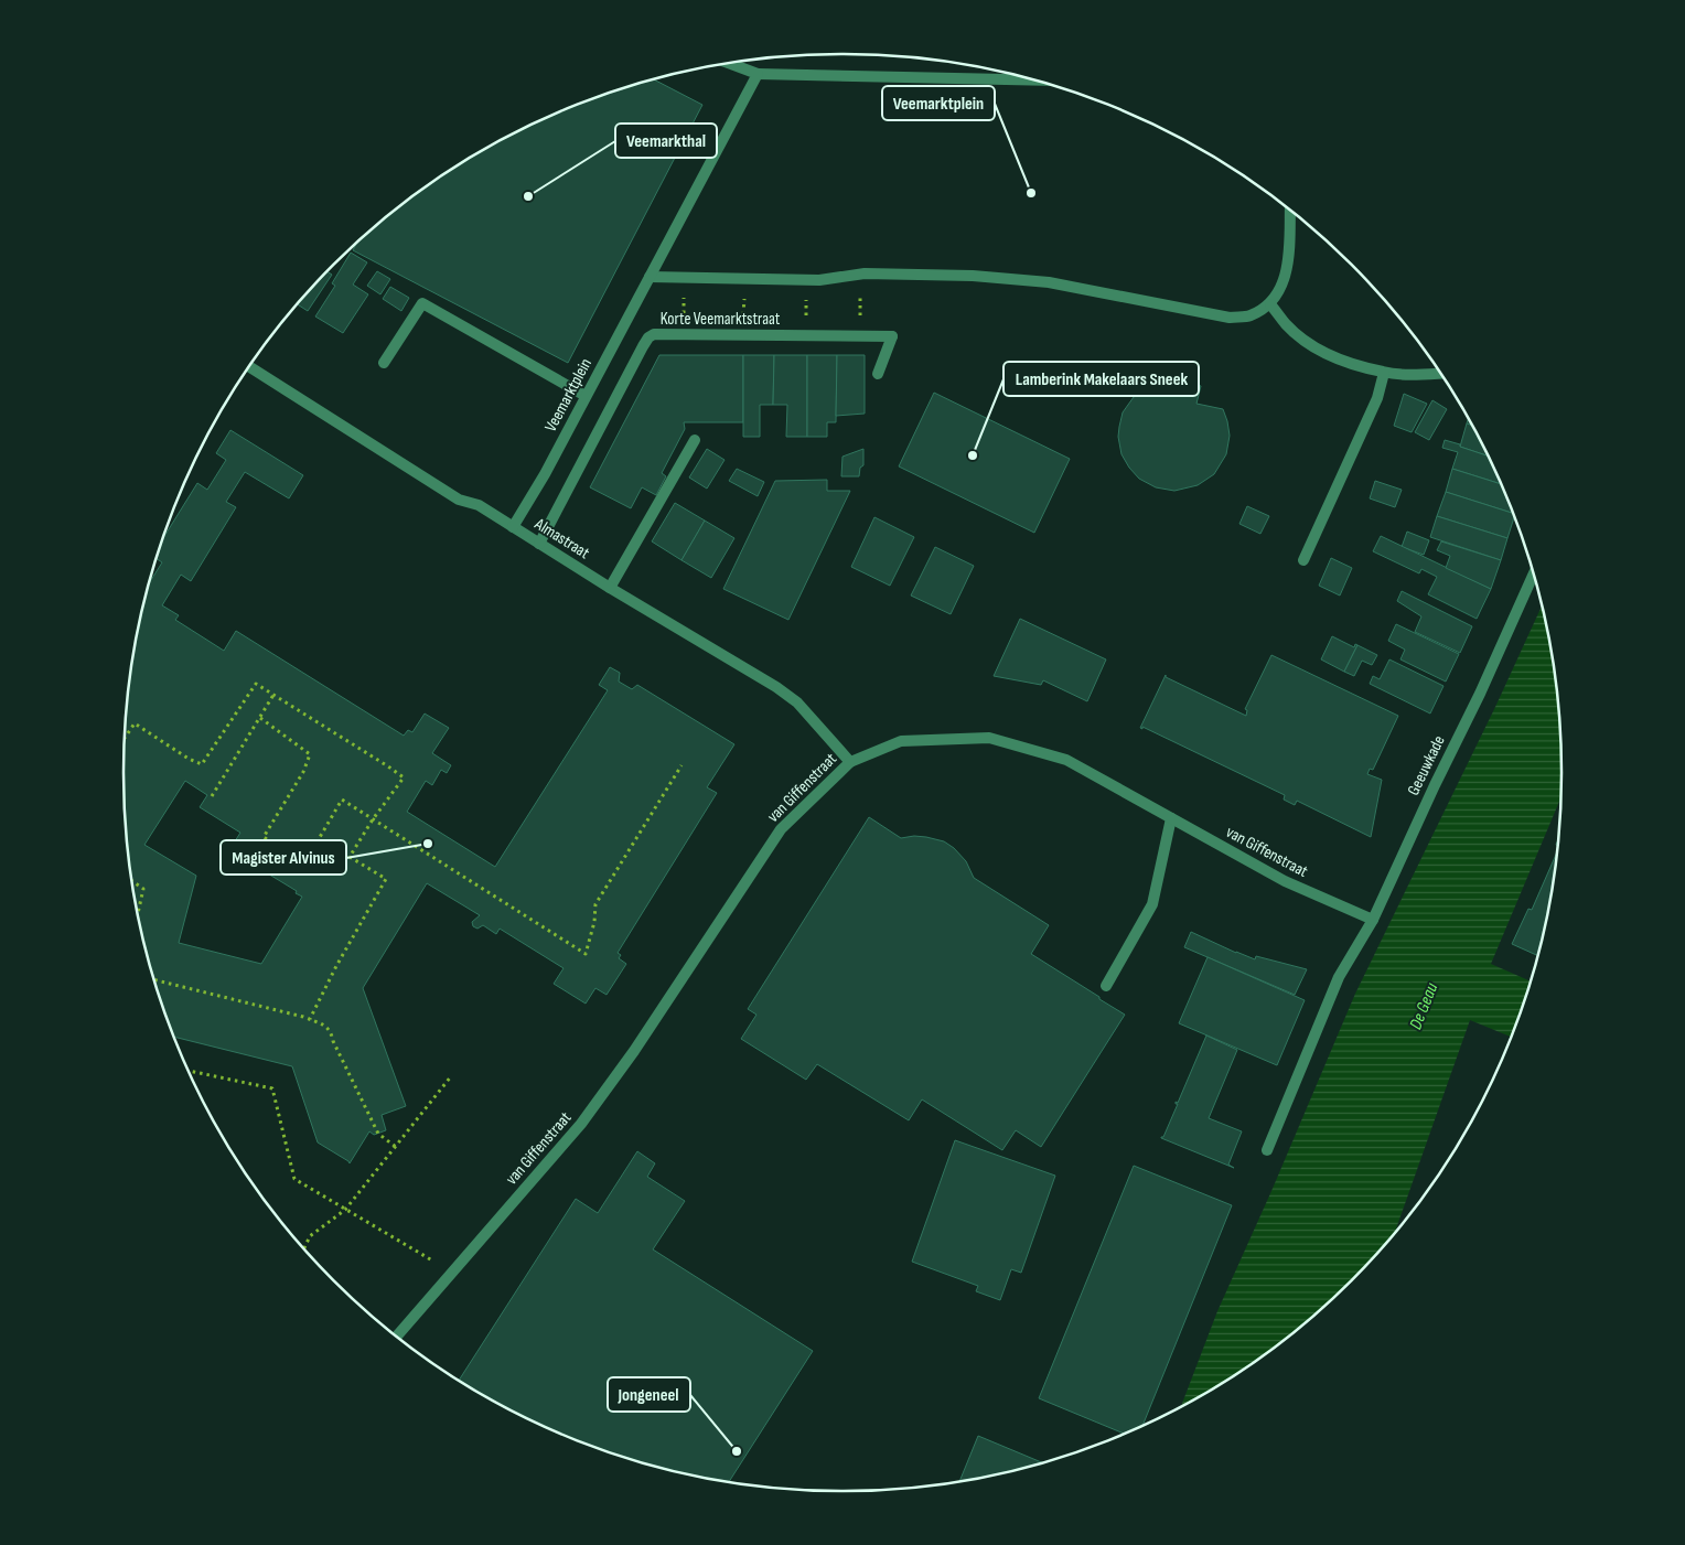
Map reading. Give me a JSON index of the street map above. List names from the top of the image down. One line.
{"streets":{"street":["Korte Veemarktstraat","Veemarktplein","Almastraat","Geeuwkade","van Giffenstraat"]},"crossings":[["Korte Veemarktstraat","Almastraat"],["Veemarktplein","Almastraat"],["Almastraat","van Giffenstraat"],["Geeuwkade","van Giffenstraat"]],"water":["De Geau"],"places":["Veemarktplein","Veemarkthal","Lamberink Makelaars Sneek","Magister Alvinus","Jongeneel"]}
